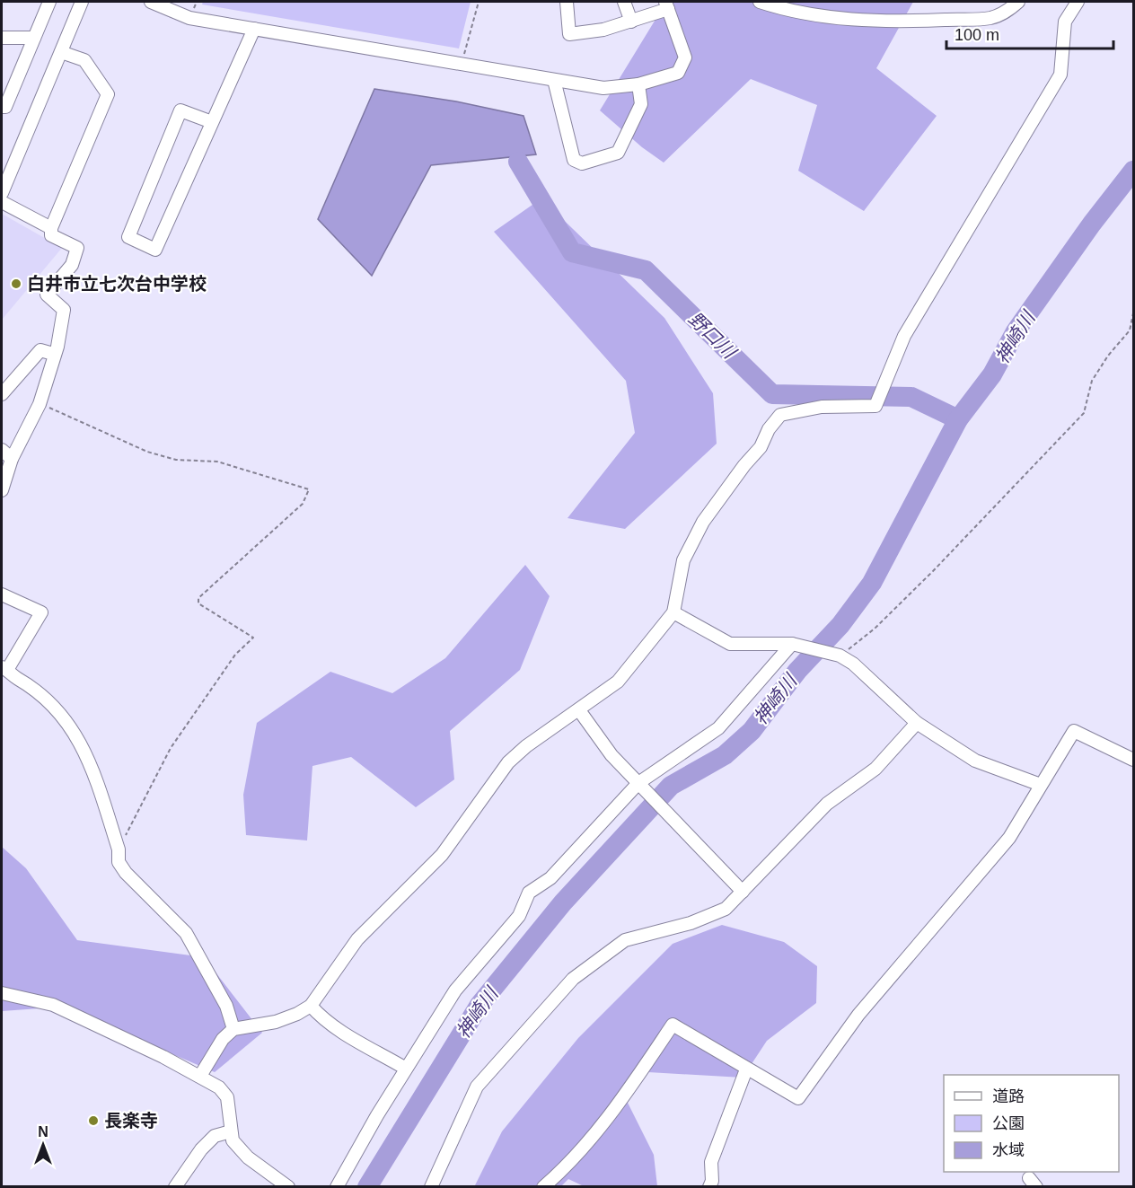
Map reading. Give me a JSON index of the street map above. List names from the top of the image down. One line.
{"water":["野口川","神崎川"],"places":["白井市立七次台中学校","長楽寺"],"legend":["道路","公園","水域"],"scale_bar":"100 m","north":"top"}
